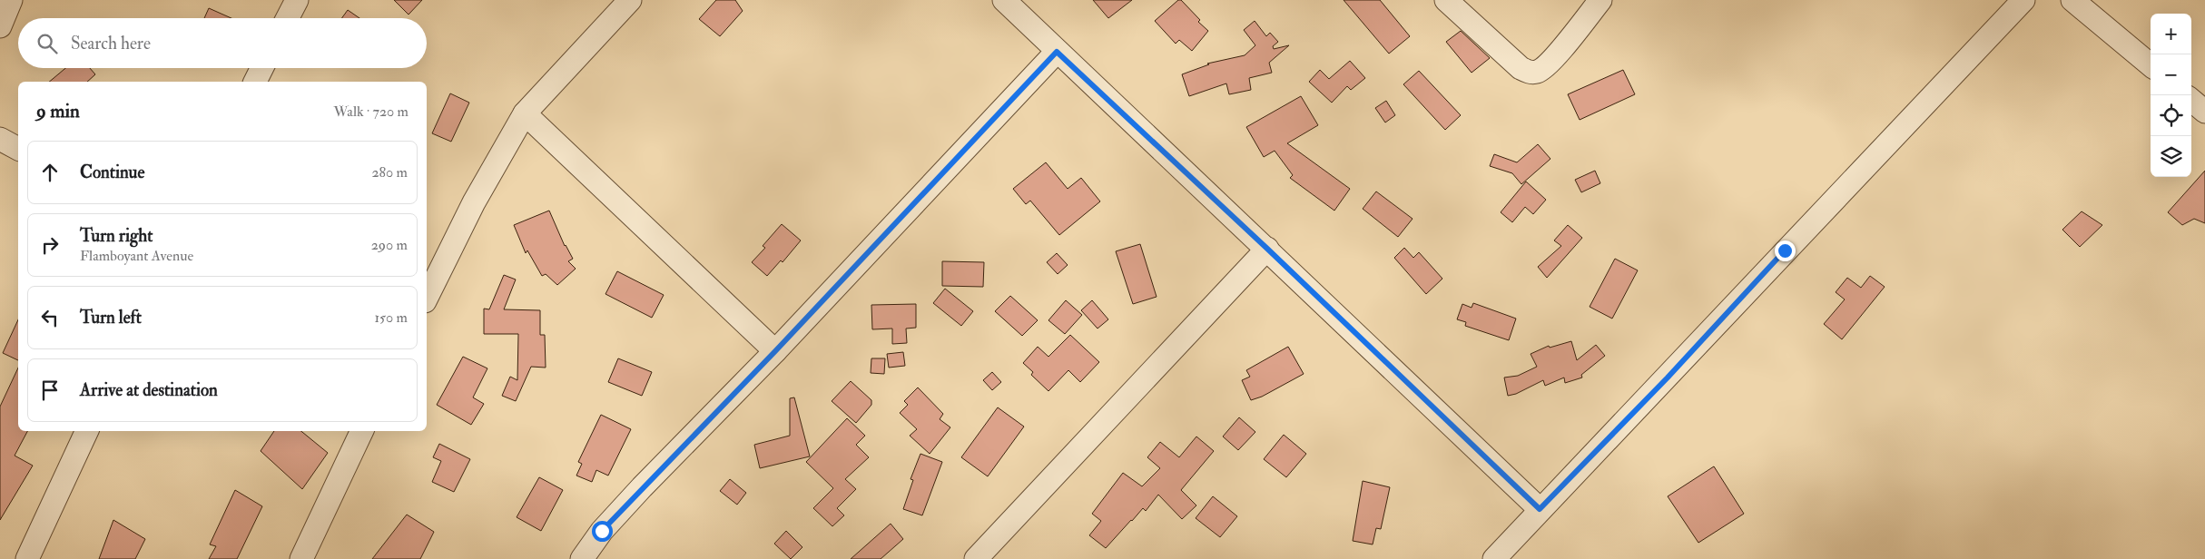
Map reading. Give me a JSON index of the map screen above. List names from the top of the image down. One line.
{"page":{"map_buttons":["+","−"],"search":"Search here","heading":["9 min","Walk · 720 m"],"list":[["Continue","280 m"],["Turn right","Flamboyant Avenue","290 m"],["Turn left","150 m"],"Arrive at destination"]}}
